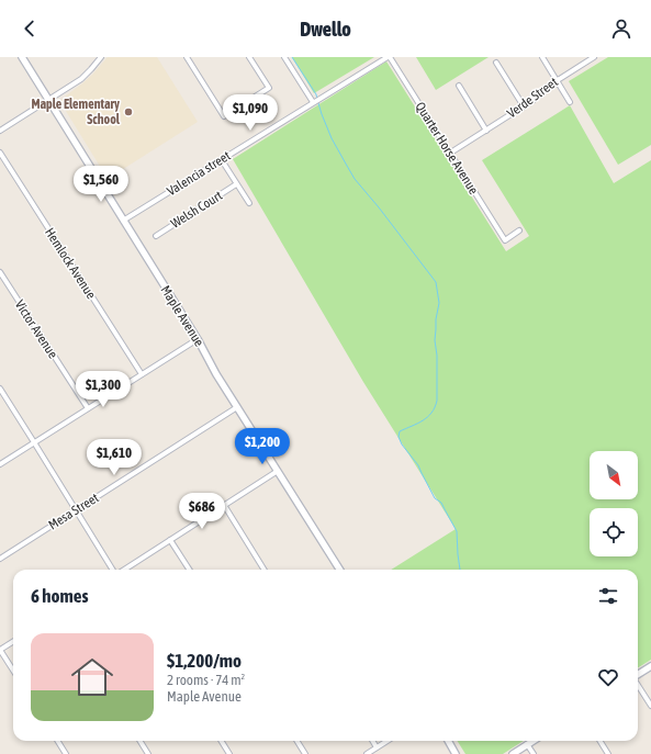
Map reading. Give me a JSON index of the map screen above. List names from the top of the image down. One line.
{"streets":{"street":["Verde Street","Quarter Horse Avenue","Valencia street","Welsh Court","Hemlock Avenue","Maple Avenue","Victor Avenue","Mesa Street"]},"crossings":[["Verde Street","Quarter Horse Avenue"],["Quarter Horse Avenue","Valencia street"],["Valencia street","Maple Avenue"],["Maple Avenue","Mesa Street"]],"places":["Maple Elementary School"],"north":"bottom right","page":{"header":"Dwello","price":["$1,090","$1,560","$1,300","$1,200","$1,610","$686"],"heading":"6 homes","list":[{"name":"$1,200/mo","note":"2 rooms · 74 m² · Maple Avenue"}]}}
